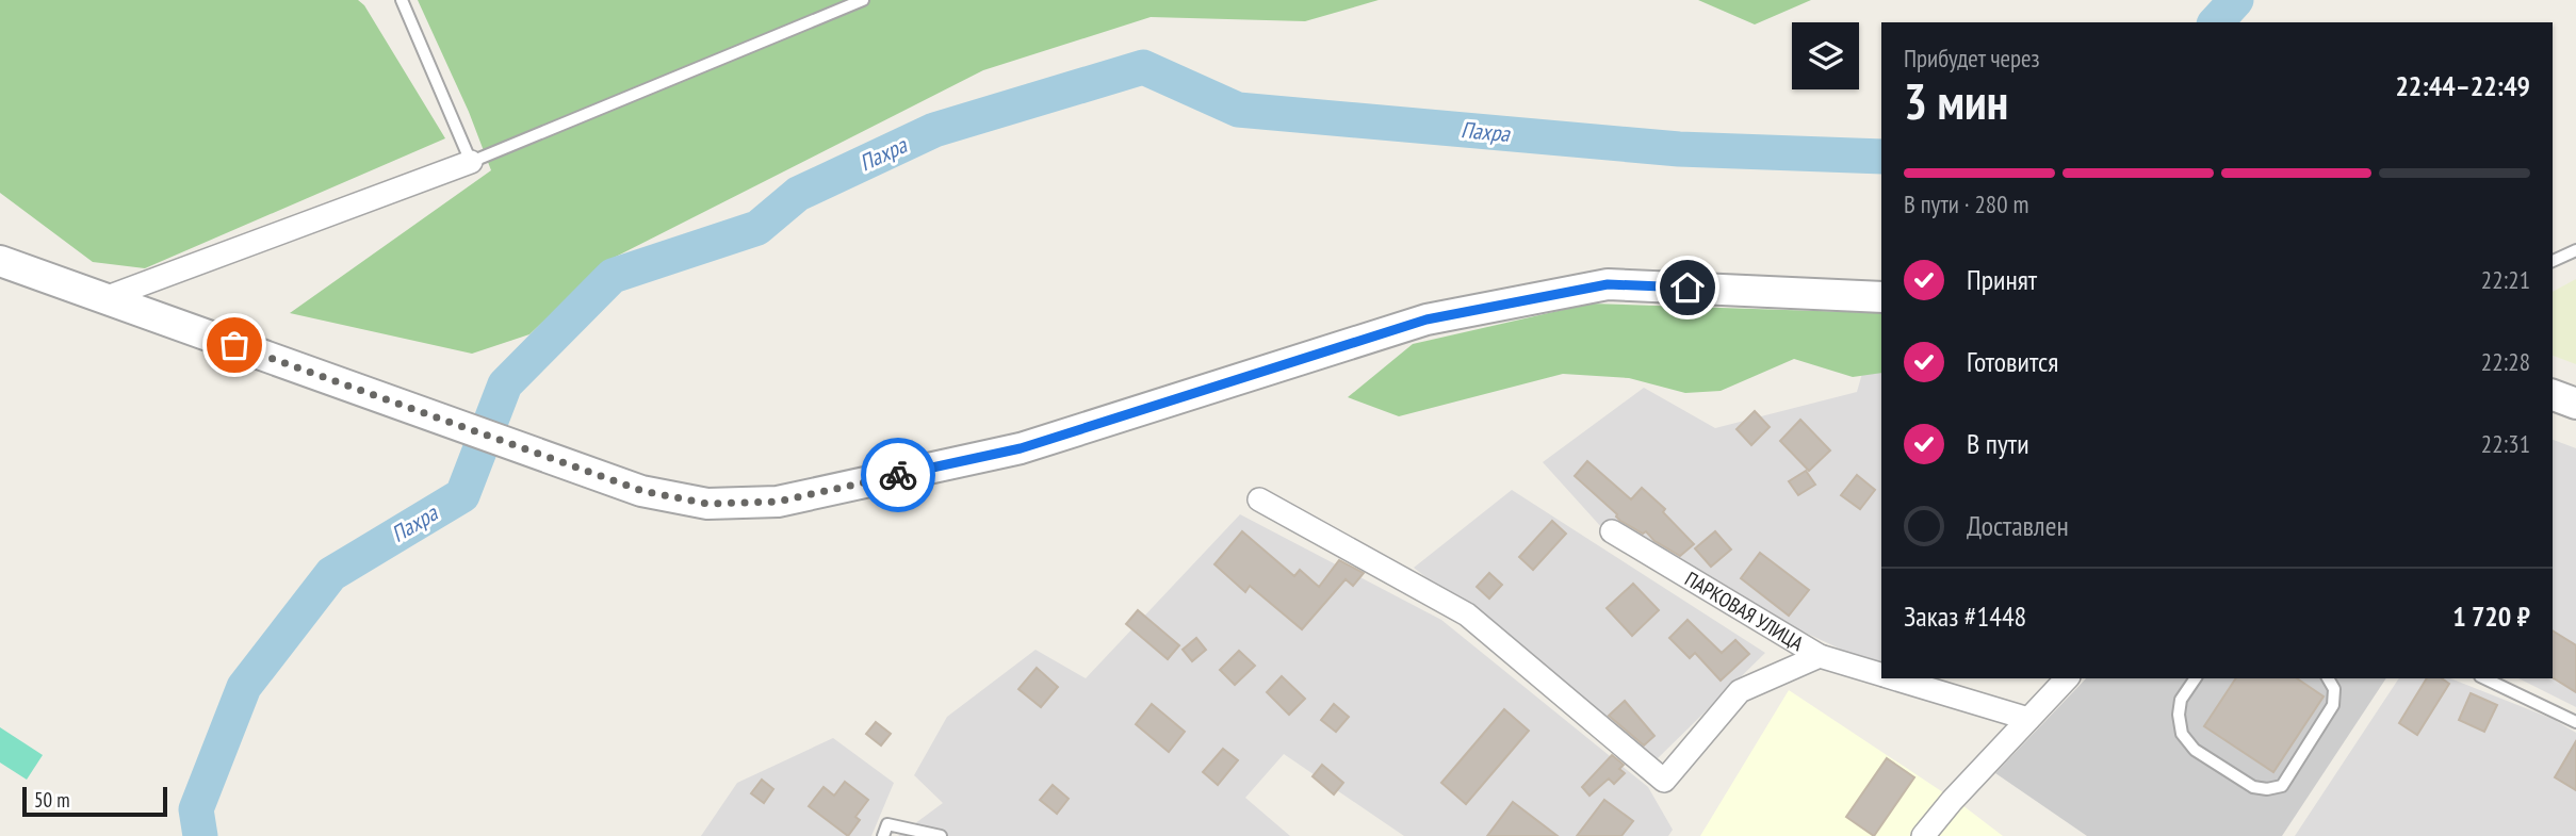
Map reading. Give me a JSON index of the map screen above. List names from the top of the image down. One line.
{"streets":{"street":["ПАРКОВАЯ УЛИЦА"]},"water":["Пахра"],"scale_bar":"50 m","page":{"heading":["3 мин","Прибудет через","22:44–22:49"],"panel":["Заказ #1448","1 720 ₽"],"bar":"В пути · 280 m","list":[["Принят","22:21"],["Готовится","22:28"],["В пути","22:31"],"Доставлен"],"scale":"50 m"}}
